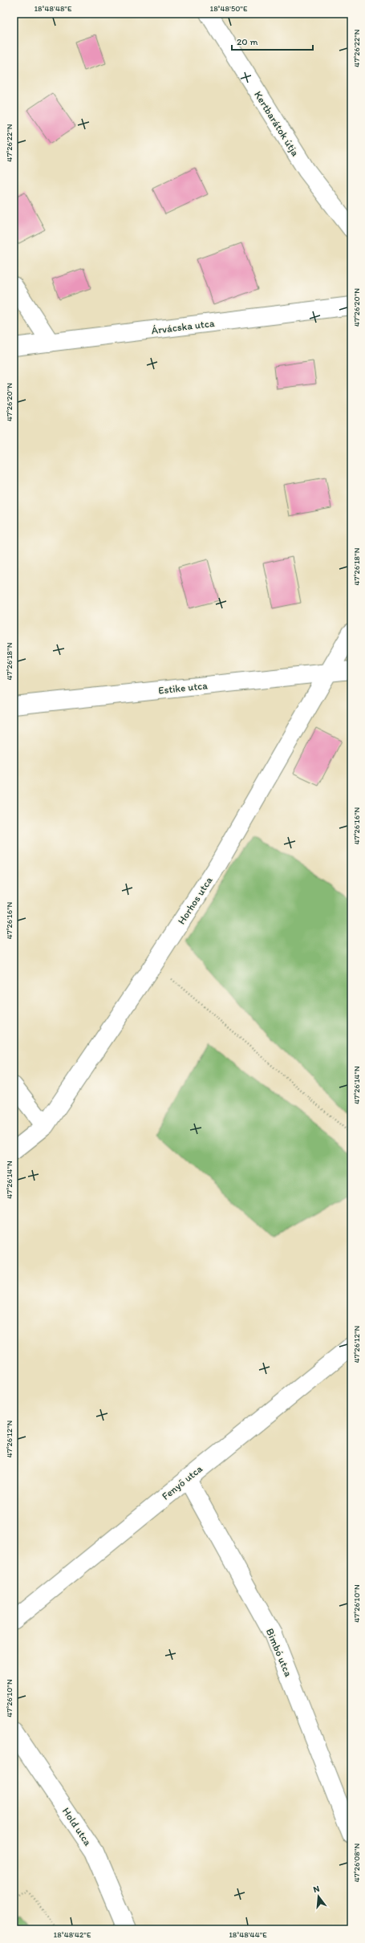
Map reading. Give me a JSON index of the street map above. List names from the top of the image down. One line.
{"streets":{"street":["Kertbarátok útja","Árvácska utca","Estike utca","Horhos utca","Fenyő utca","Bimbó utca","Hold utca"]},"crossings":[["Estike utca","Horhos utca"],["Fenyő utca","Bimbó utca"]],"scale_bar":"20 m","north":"top","coordinates":["18°48'48\"E","18°48'50\"E","47°26'22\"N","47°26'20\"N","47°26'18\"N","47°26'16\"N","47°26'14\"N","47°26'12\"N","47°26'10\"N","47°26'08\"N","18°48'42\"E","18°48'44\"E"]}
